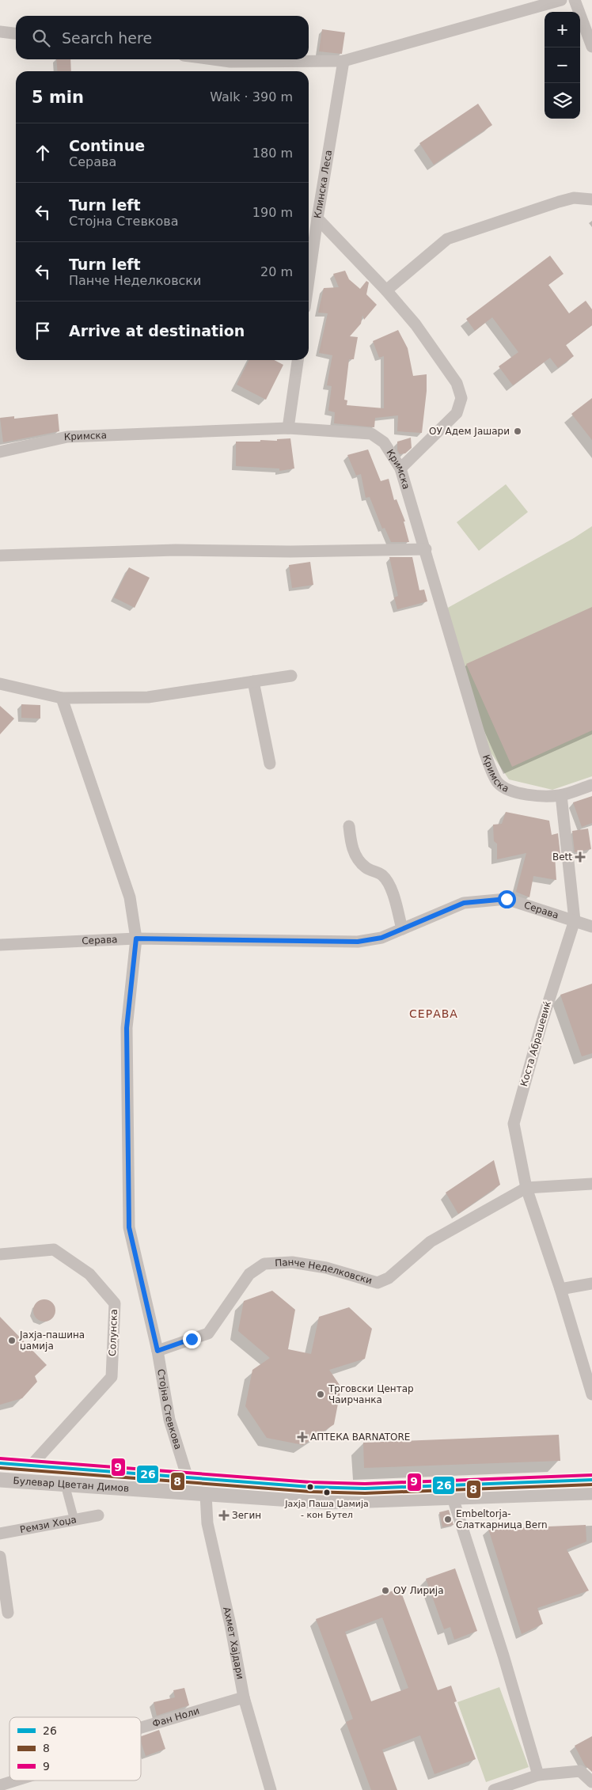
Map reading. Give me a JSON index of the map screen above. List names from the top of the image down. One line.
{"streets":{"street":["Клинска Леса","Кримска","Серава","Коста Абрашевиќ","Панче Неделковски","Солунска","Стојна Стевкова","Булевар Цветан Димов","Ремзи Хоџа","Ахмет Хајдари","Фан Ноли"]},"crossings":[["Кримска","Коста Абрашевиќ"],["Серава","Коста Абрашевиќ"],["Серава","Стојна Стевкова"],["Коста Абрашевиќ","Панче Неделковски"],["Панче Неделковски","Стојна Стевкова"],["Солунска","Булевар Цветан Димов"],["Стојна Стевкова","Булевар Цветан Димов"],["Булевар Цветан Димов","Ахмет Хајдари"],["Ахмет Хајдари","Фан Ноли"]],"districts":["СЕРАВА"],"places":{"other":["ОУ Адем Јашари","Јахја-пашина џамија","Трговски Центар Чаирчанка","Јахја Паша Џамија - кон Бутел","Embeltorja- Слаткарница Bern","ОУ Лирија"],"health":["Bett","АПТЕКА BARNATORE","Зегин"]},"lines":["transit line 9","transit line 26","transit line 8"],"legend":["26","8","9"],"page":{"map_buttons":["+","−"],"search":"Search here","heading":["5 min","Walk · 390 m"],"list":[["Continue","Серава","180 m"],["Turn left","Стојна Стевкова","190 m"],["Turn left","Панче Неделковски","20 m"],"Arrive at destination"]}}
